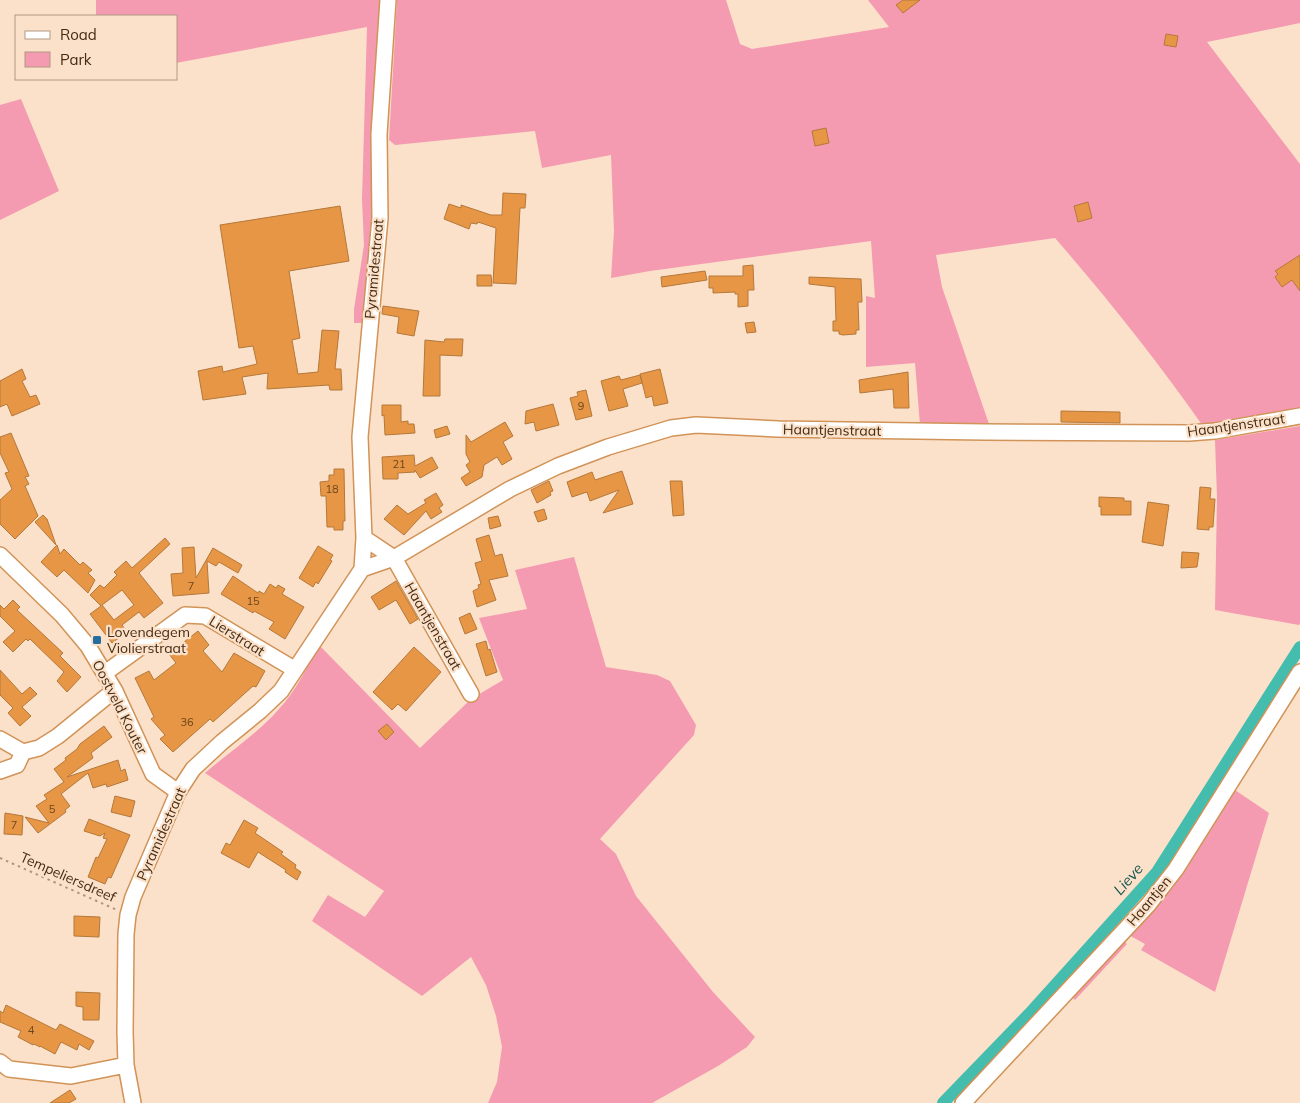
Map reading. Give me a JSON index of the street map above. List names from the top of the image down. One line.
{"streets":{"street":["Pyramidestraat","Haantjenstraat","Lierstraat","Oostveld Kouter","Haantjen"],"path":["Tempeliersdreef"]},"crossings":[["Pyramidestraat","Haantjenstraat"],["Pyramidestraat","Lierstraat"],["Pyramidestraat","Oostveld Kouter"],["Pyramidestraat","Tempeliersdreef"],["Lierstraat","Oostveld Kouter"]],"water":["Lieve"],"places":{"transit":["Lovendegem Violierstraat"]},"house_numbers":["9","21","18","7","15","36","5","7","4"],"legend":["Road","Park"]}
